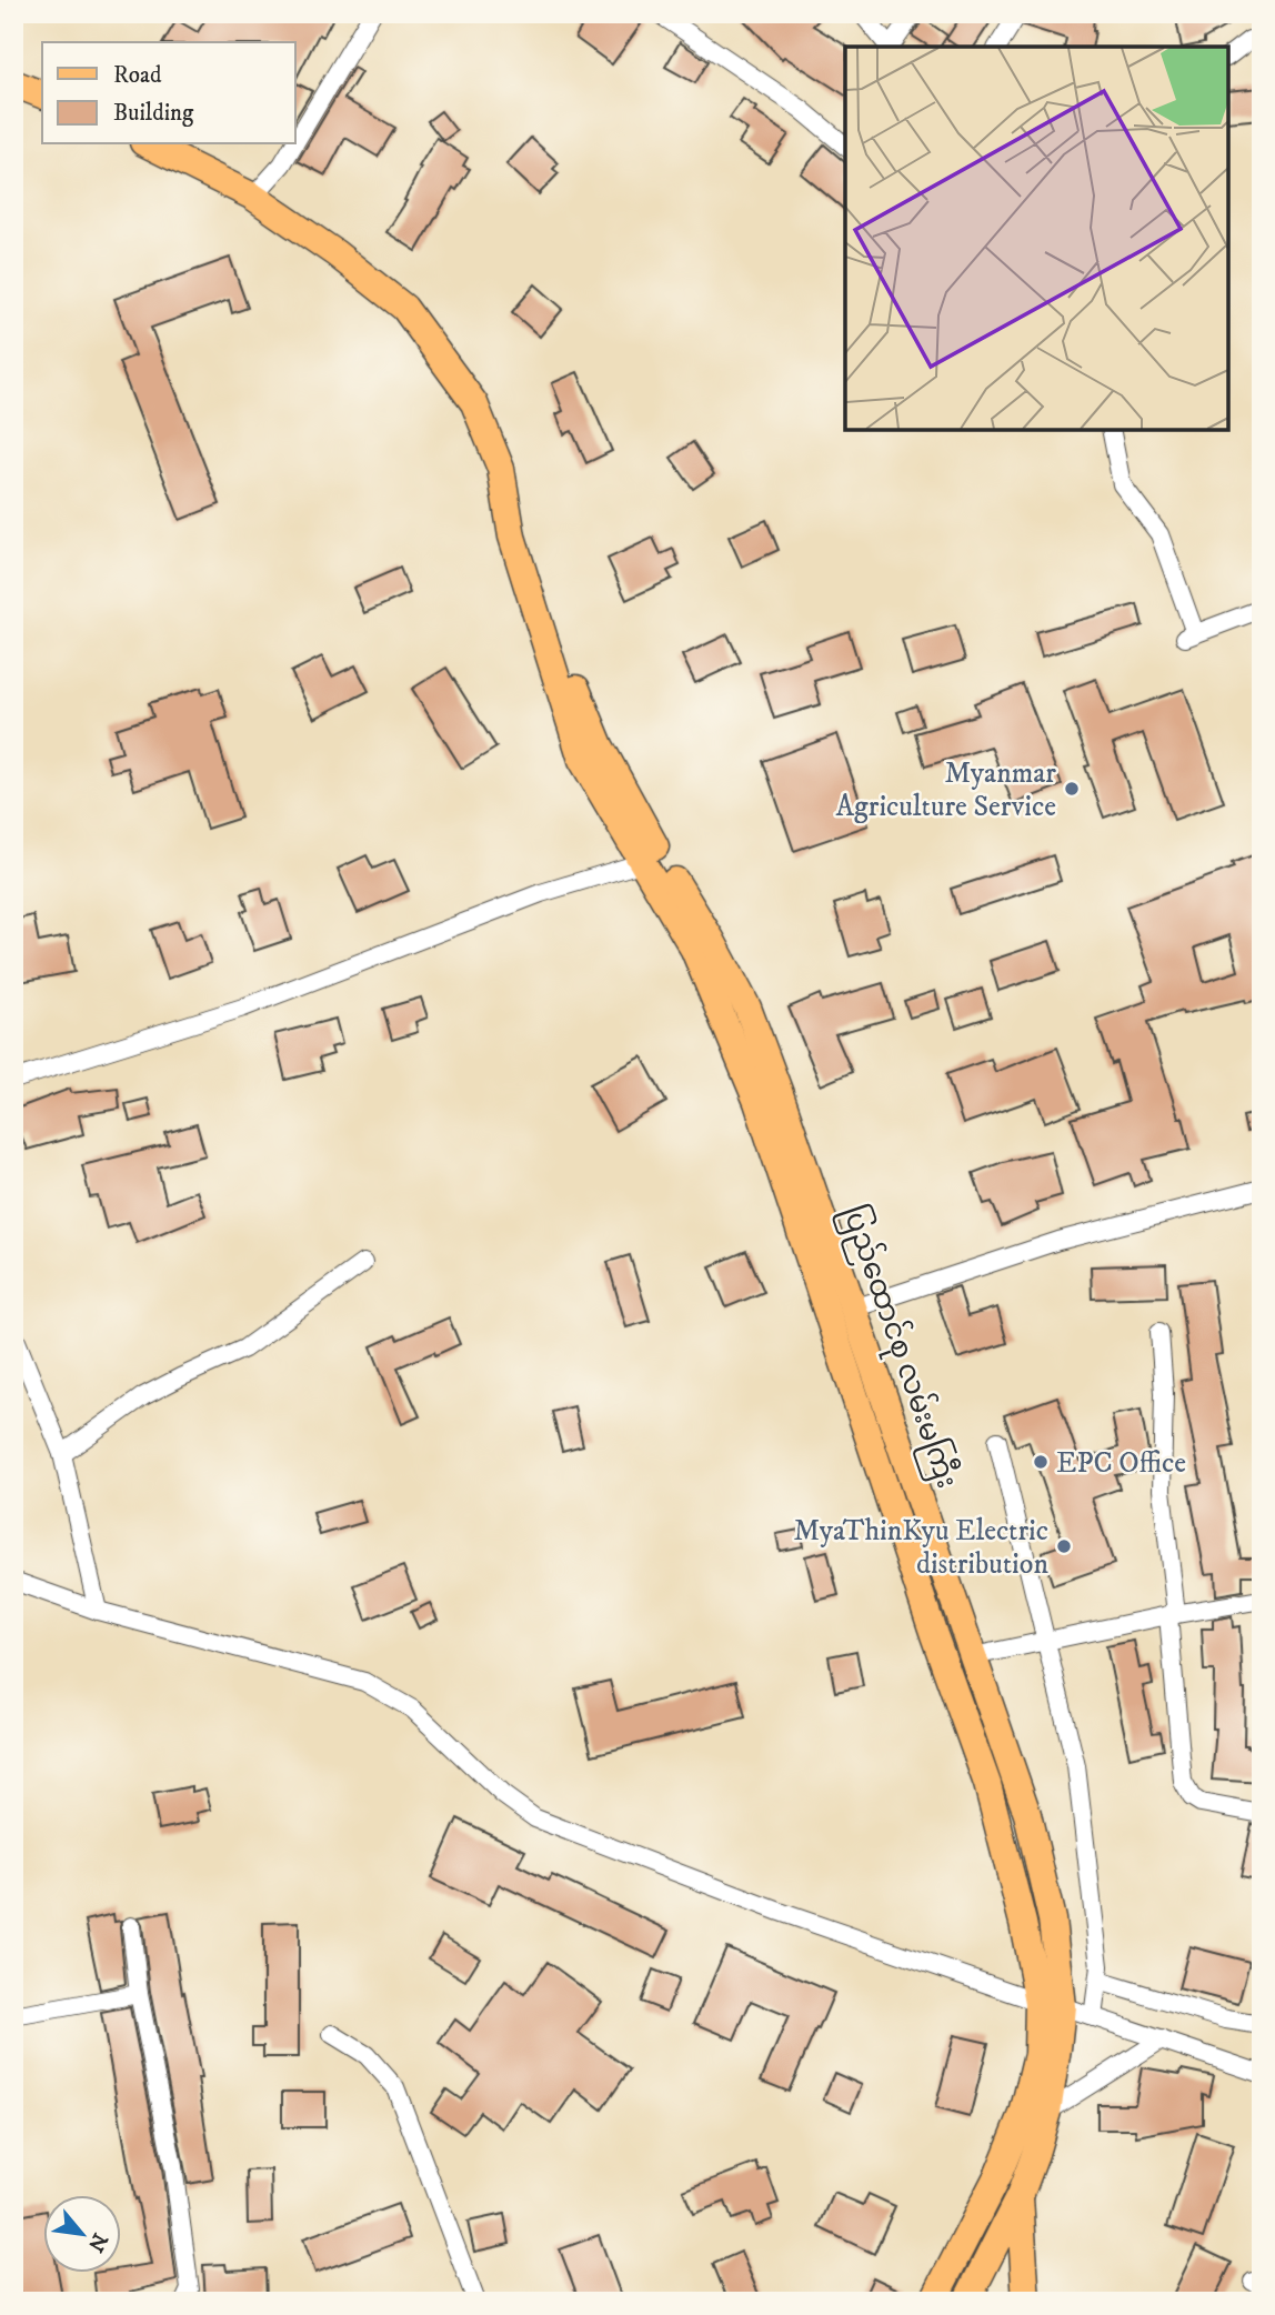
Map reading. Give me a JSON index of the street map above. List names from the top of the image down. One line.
{"streets":{"main road":["ပြည်ထောင်စု လမ်းမကြီး"]},"places":["Myanmar Agriculture Service","EPC Office","MyaThinKyu Electric distribution"],"legend":["Road","Building"],"north":"bottom right"}
